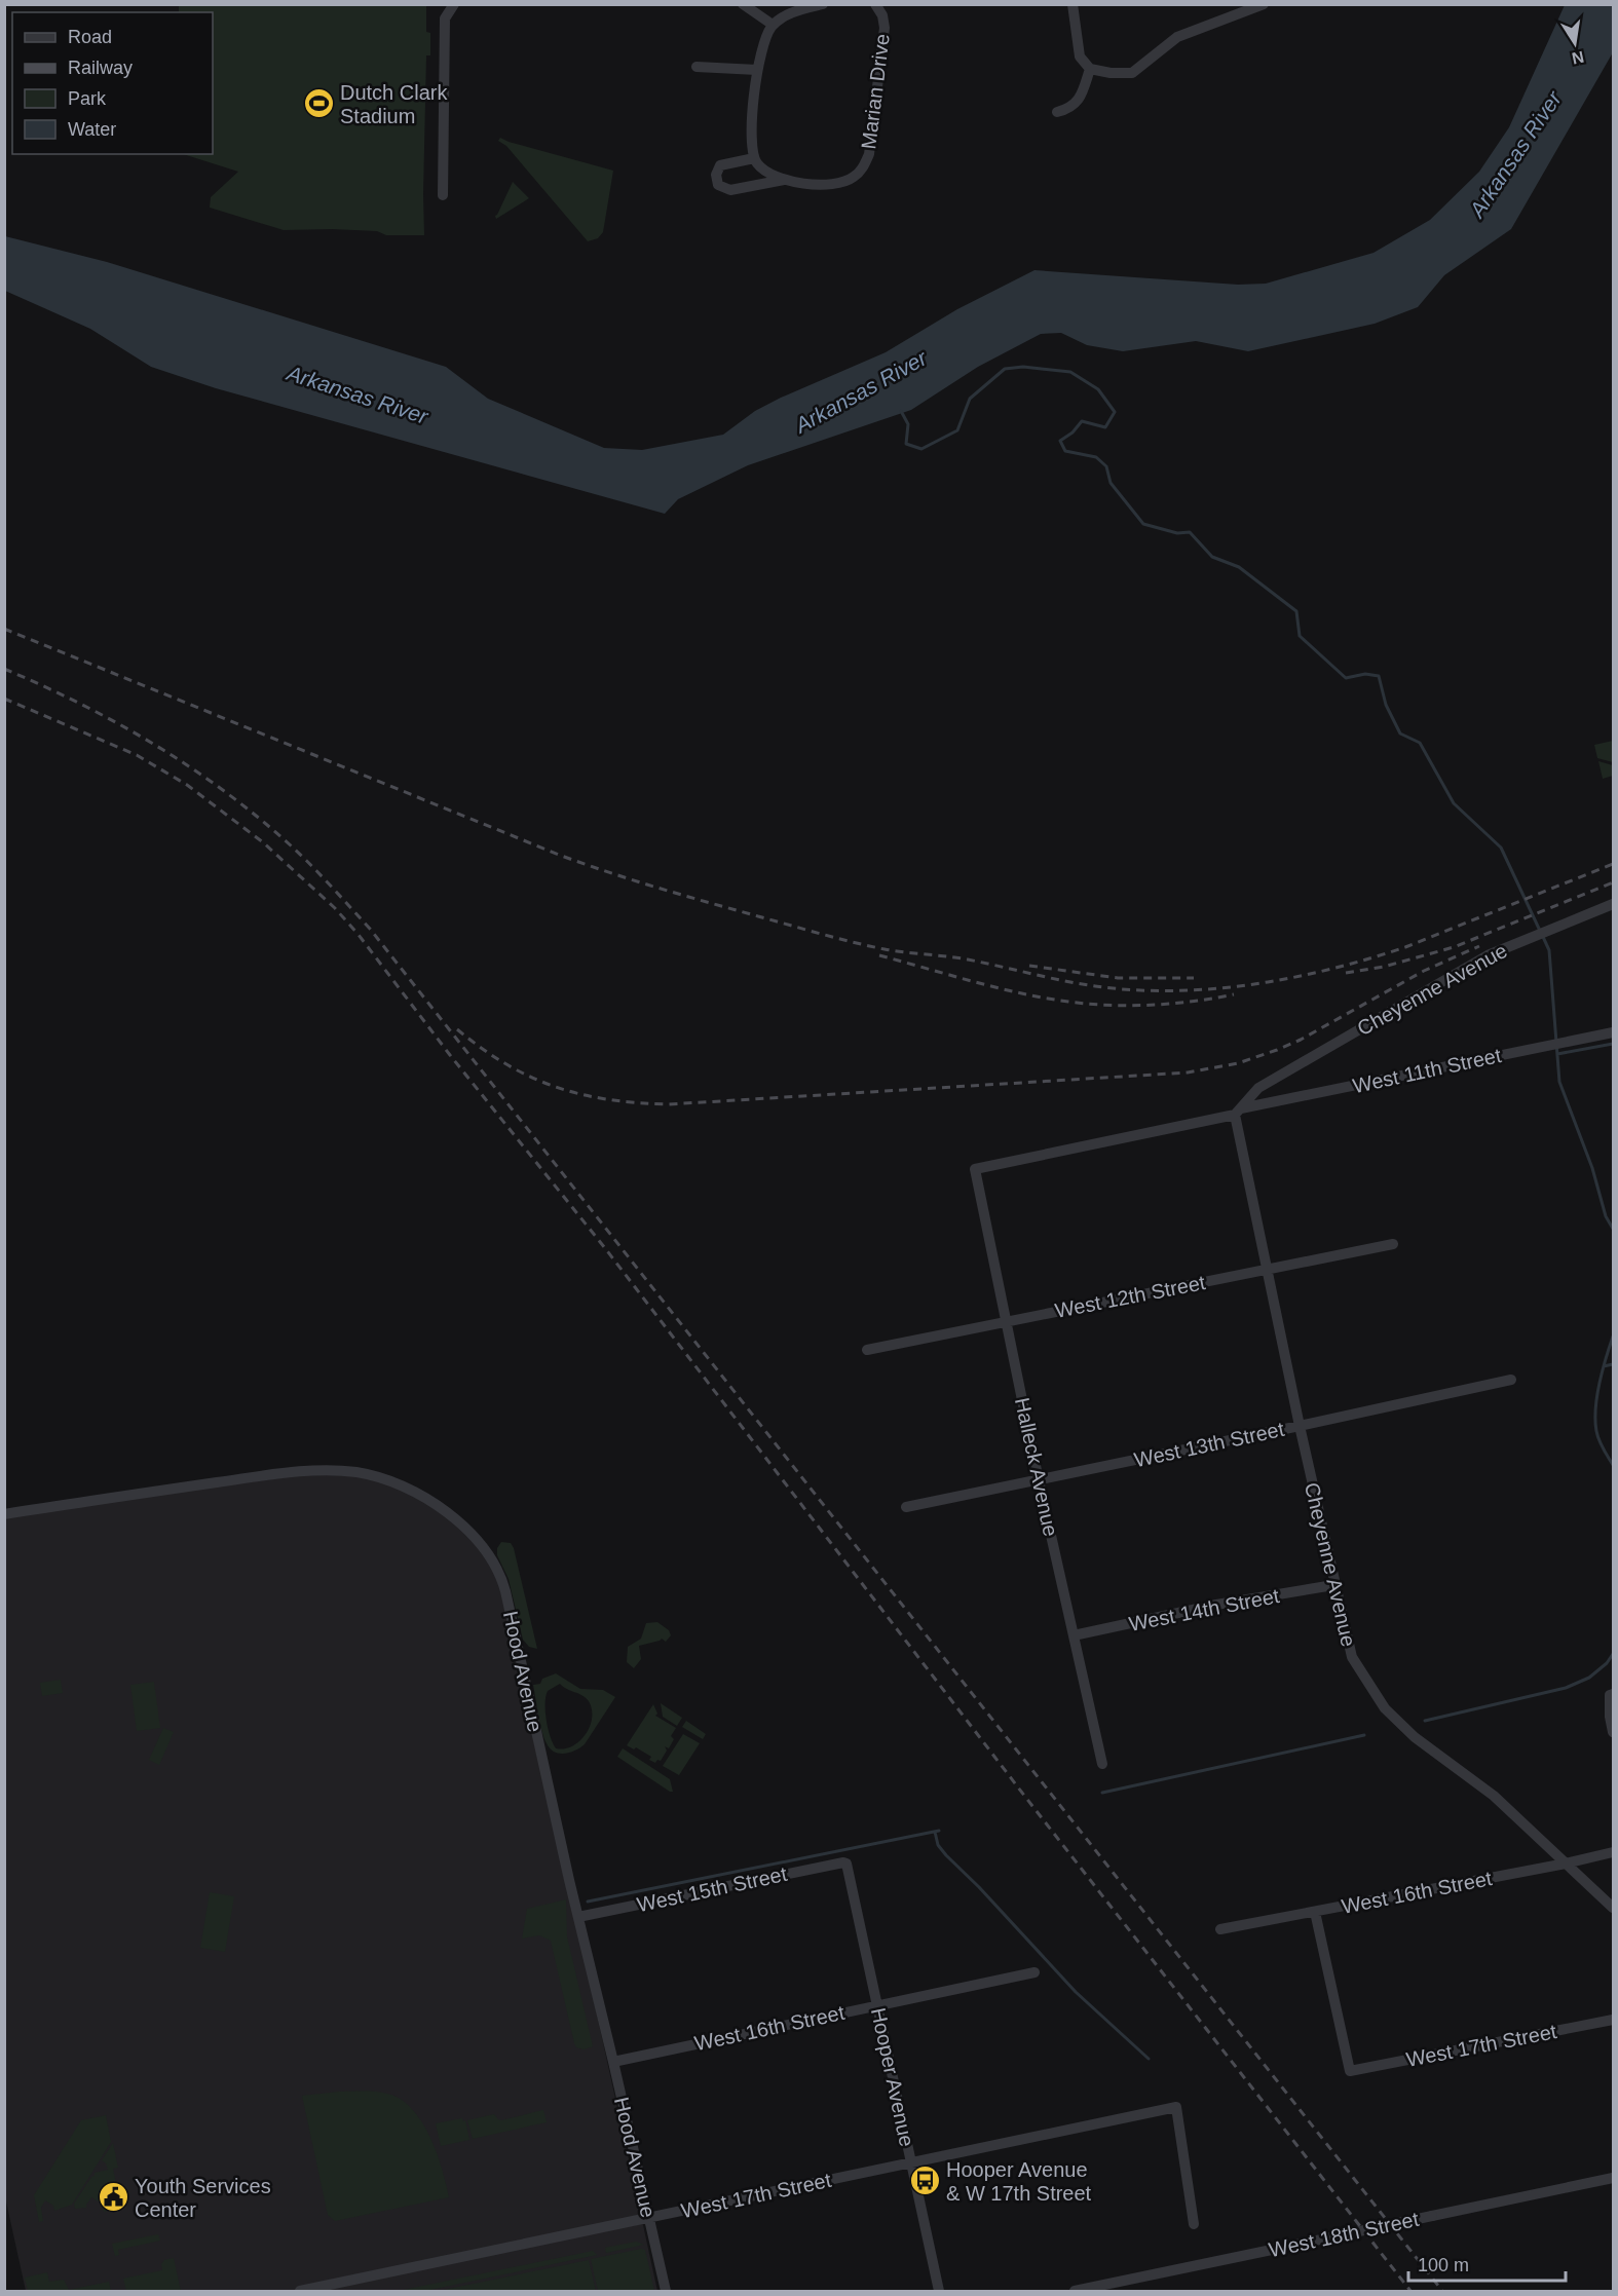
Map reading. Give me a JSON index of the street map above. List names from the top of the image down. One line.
{"streets":{"street":["Marian Drive","Cheyenne Avenue","West 11th Street","West 12th Street","West 13th Street","Halleck Avenue","West 14th Street","Hood Avenue","West 15th Street","West 16th Street","West 17th Street","Hooper Avenue","West 18th Street"]},"crossings":[["Cheyenne Avenue","West 11th Street"],["Cheyenne Avenue","West 12th Street"],["Cheyenne Avenue","West 13th Street"],["Cheyenne Avenue","West 14th Street"],["Cheyenne Avenue","West 16th Street"],["West 11th Street","Halleck Avenue"],["West 12th Street","Halleck Avenue"],["West 13th Street","Halleck Avenue"],["Halleck Avenue","West 14th Street"],["Hood Avenue","West 15th Street"],["Hood Avenue","West 16th Street"],["Hood Avenue","West 17th Street"],["West 15th Street","Hooper Avenue"],["West 16th Street","West 17th Street"],["West 16th Street","Hooper Avenue"],["West 17th Street","Hooper Avenue"]],"water":["Arkansas River"],"places":{"sports":["Dutch Clark Stadium"],"bus stop":["Hooper Avenue & W 17th Street"],"public building":["Youth Services Center"]},"legend":["Road","Railway","Park","Water"],"scale_bar":"100 m","north":"bottom"}
